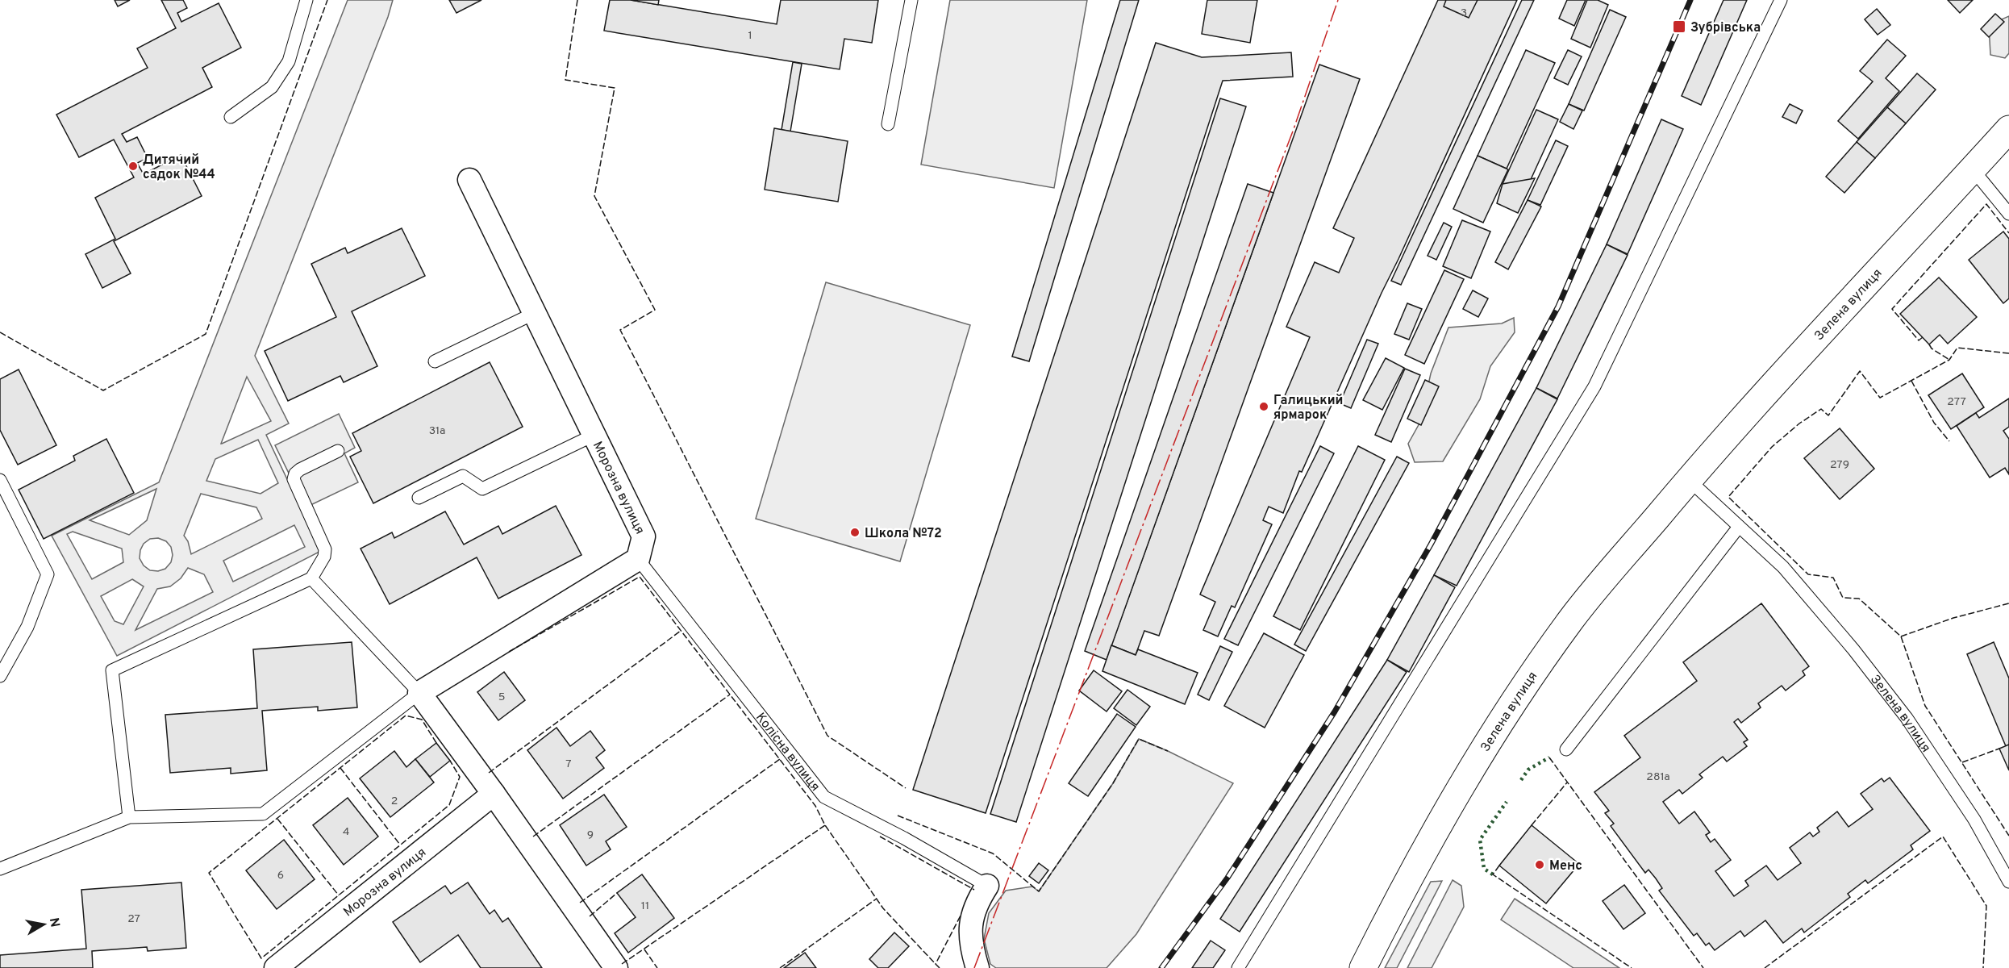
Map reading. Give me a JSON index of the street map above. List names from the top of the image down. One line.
{"streets":{"main road":["Зелена вулиця"],"street":["Морозна вулиця","Колісна вулиця"]},"crossings":[["Морозна вулиця","Колісна вулиця"]],"places":{"transit":["Зубрівська"],"other":["Дитячий садок №44","Галицький ярмарок","Школа №72","Менс"]},"house_numbers":["3","1","277","31а","279","5","7","281а","2","4","9","6","11","27"],"north":"right"}
